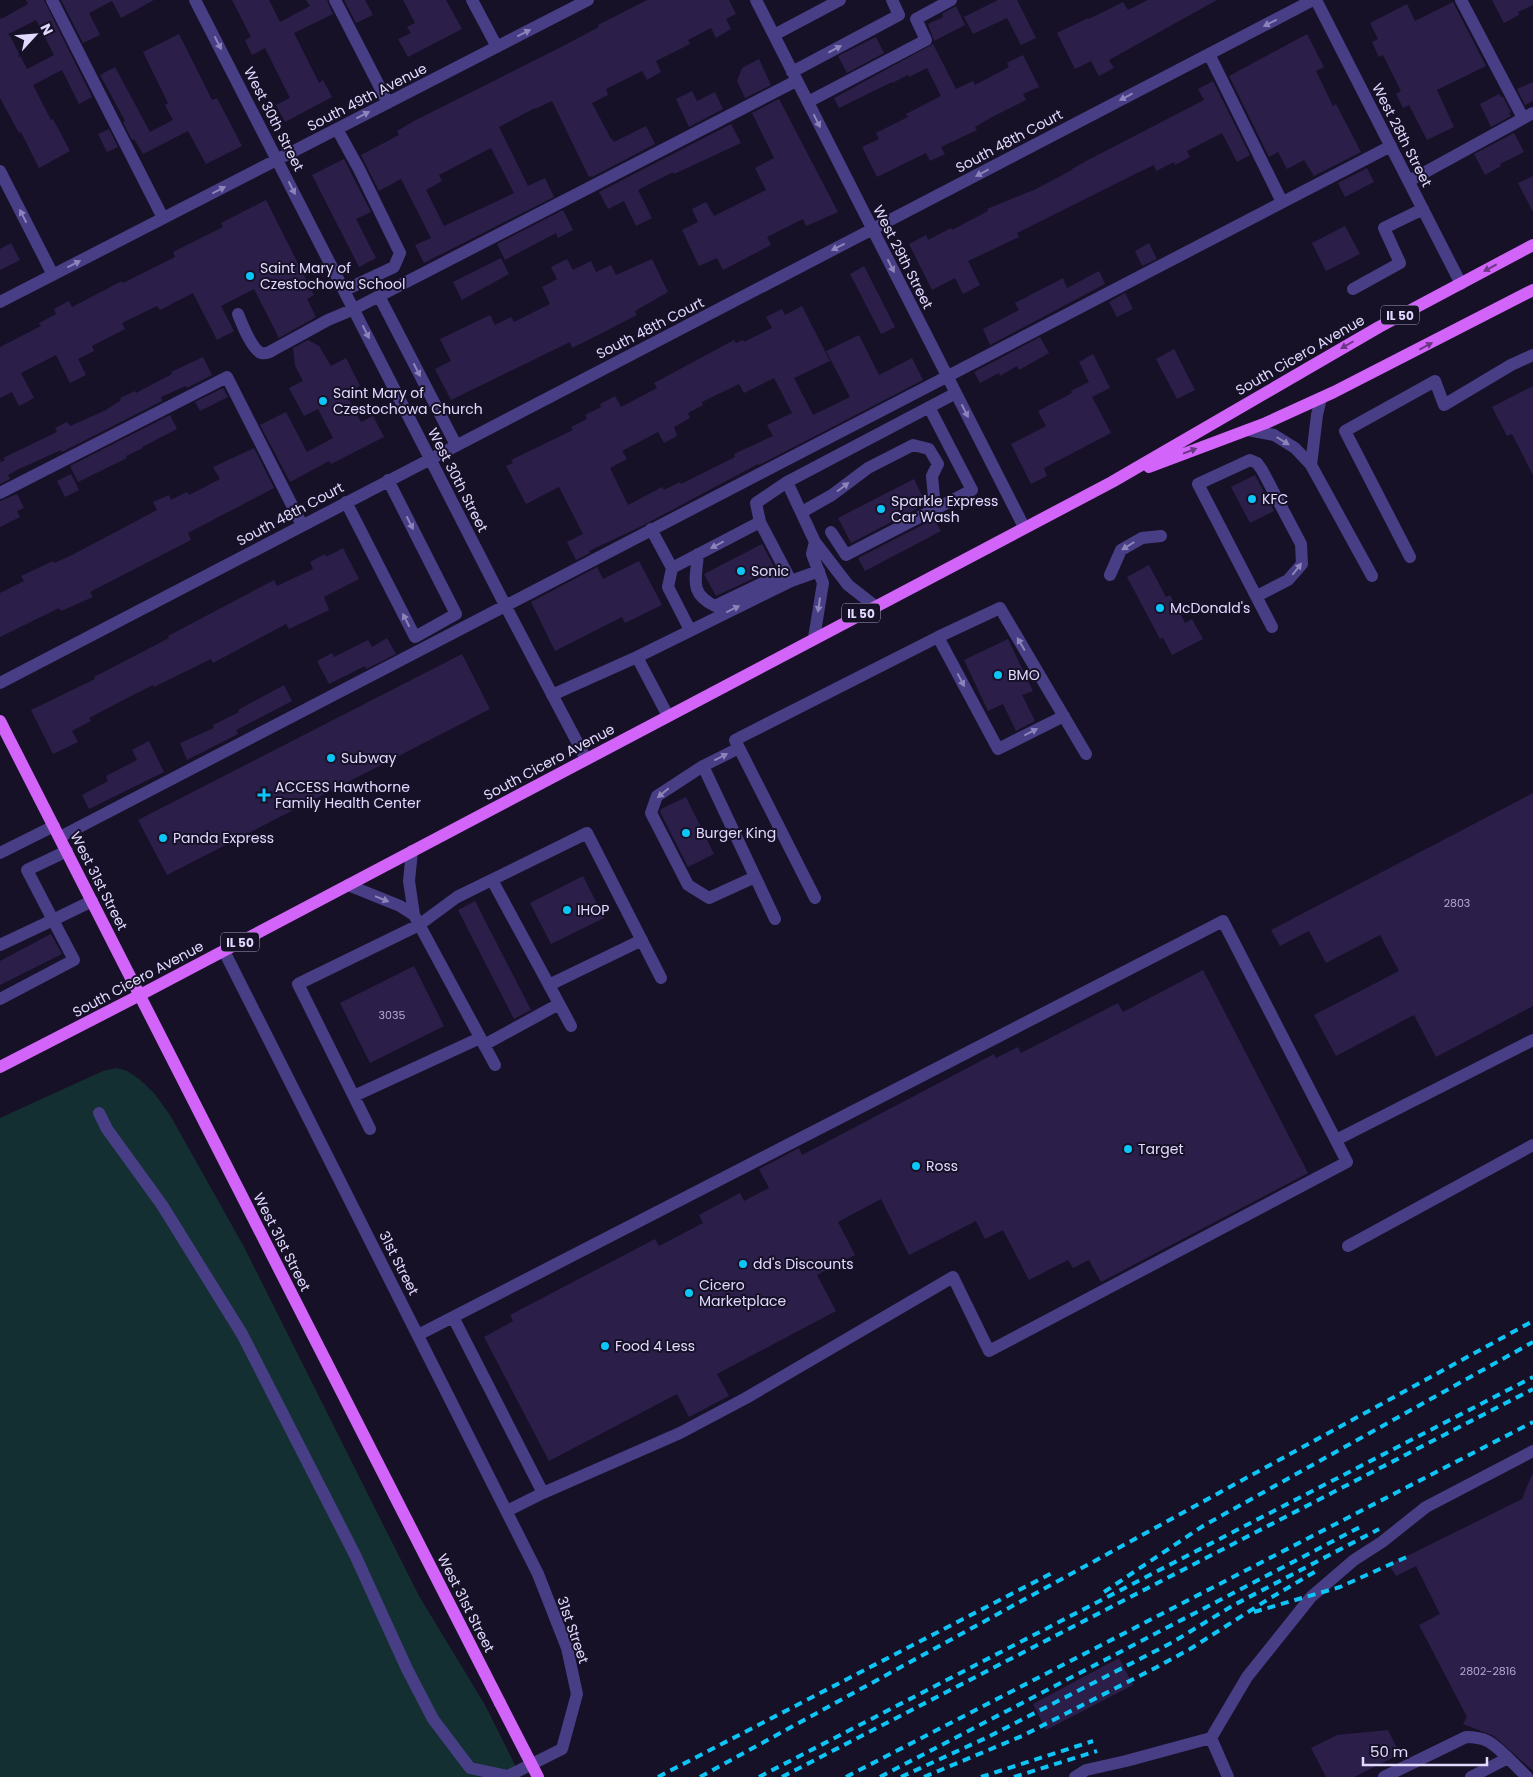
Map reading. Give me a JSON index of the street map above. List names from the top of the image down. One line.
{"streets":{"main road":["IL 50","South Cicero Avenue","West 31st Street"],"street":["South 49th Avenue","West 30th Street","West 28th Street","South 48th Court","West 29th Street","31st Street"]},"crossings":[["South 49th Avenue","West 30th Street"],["West 30th Street","South 48th Court"],["West 30th Street","South Cicero Avenue"],["West 28th Street","South 48th Court"],["West 28th Street","South Cicero Avenue"],["South 48th Court","West 29th Street"],["West 29th Street","South Cicero Avenue"],["South Cicero Avenue","West 31st Street"],["South Cicero Avenue","31st Street"]],"one_way":["South 49th Avenue","South 48th Court","West 29th Street"],"places":{"other":["Saint Mary of Czestochowa School","Saint Mary of Czestochowa Church","KFC","Sparkle Express Car Wash","Sonic","McDonald's","BMO","Subway","Burger King","Panda Express","IHOP","Target","Ross","dd's Discounts","Cicero Marketplace","Food 4 Less"],"health":["ACCESS Hawthorne Family Health Center"]},"house_numbers":["2803","3035","2802-2816"],"scale_bar":"50 m","north":"top right"}
